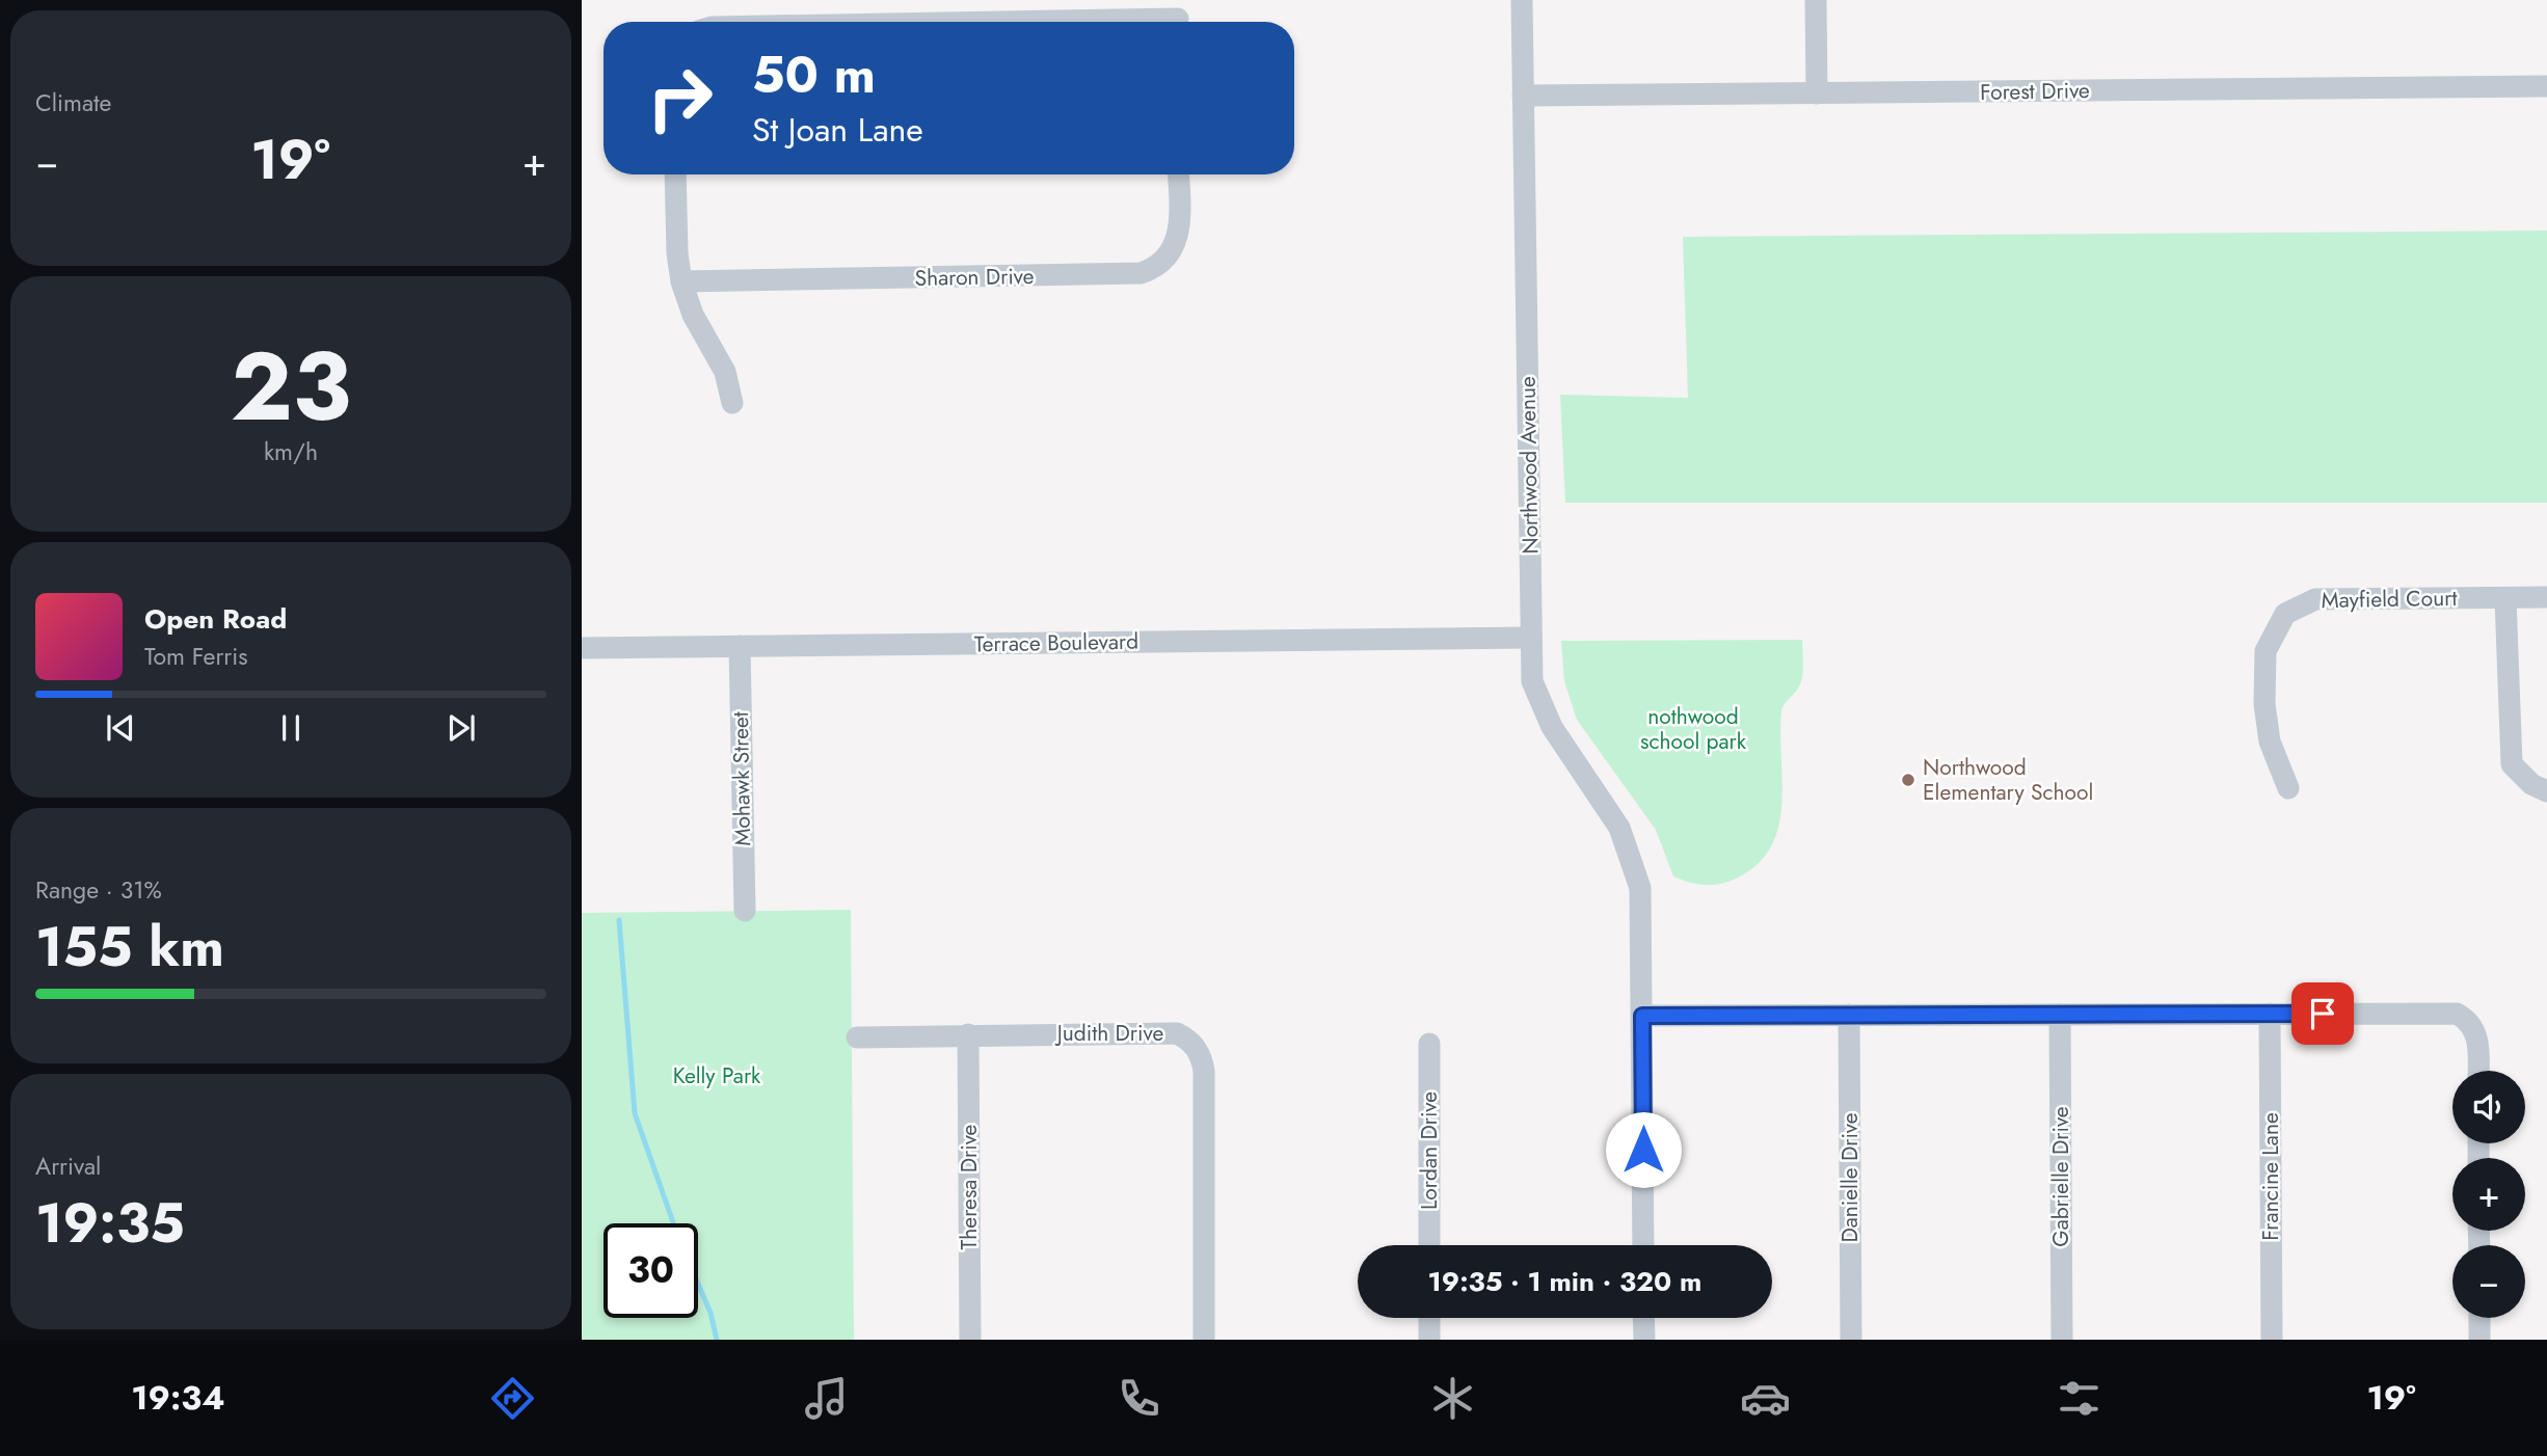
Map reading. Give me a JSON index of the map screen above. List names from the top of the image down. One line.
{"streets":{"street":["Forest Drive","Sharon Drive","Northwood Avenue","Mayfield Court","Terrace Boulevard","Mohawk Street","Judith Drive","Lordan Drive","Gabrielle Drive","Francine Lane","Danielle Drive","Theresa Drive"]},"crossings":[["Forest Drive","Northwood Avenue"],["Northwood Avenue","Terrace Boulevard"],["Terrace Boulevard","Mohawk Street"],["Judith Drive","Theresa Drive"]],"parks":["nothwood school park","Kelly Park"],"places":["Northwood Elementary School"],"page":{"tile":["Climate",["23","km/h"],["Range · 31%","155 km"],["Arrival","19:35"]],"turn":["50 m","St Joan Lane"],"heat":["−","19°","+"],"song":["Open Road","Tom Ferris"],"map_buttons":["+","−"],"limit":"30","trip":"19:35 · 1 min · 320 m","tabs":["19:34","19°"]}}
